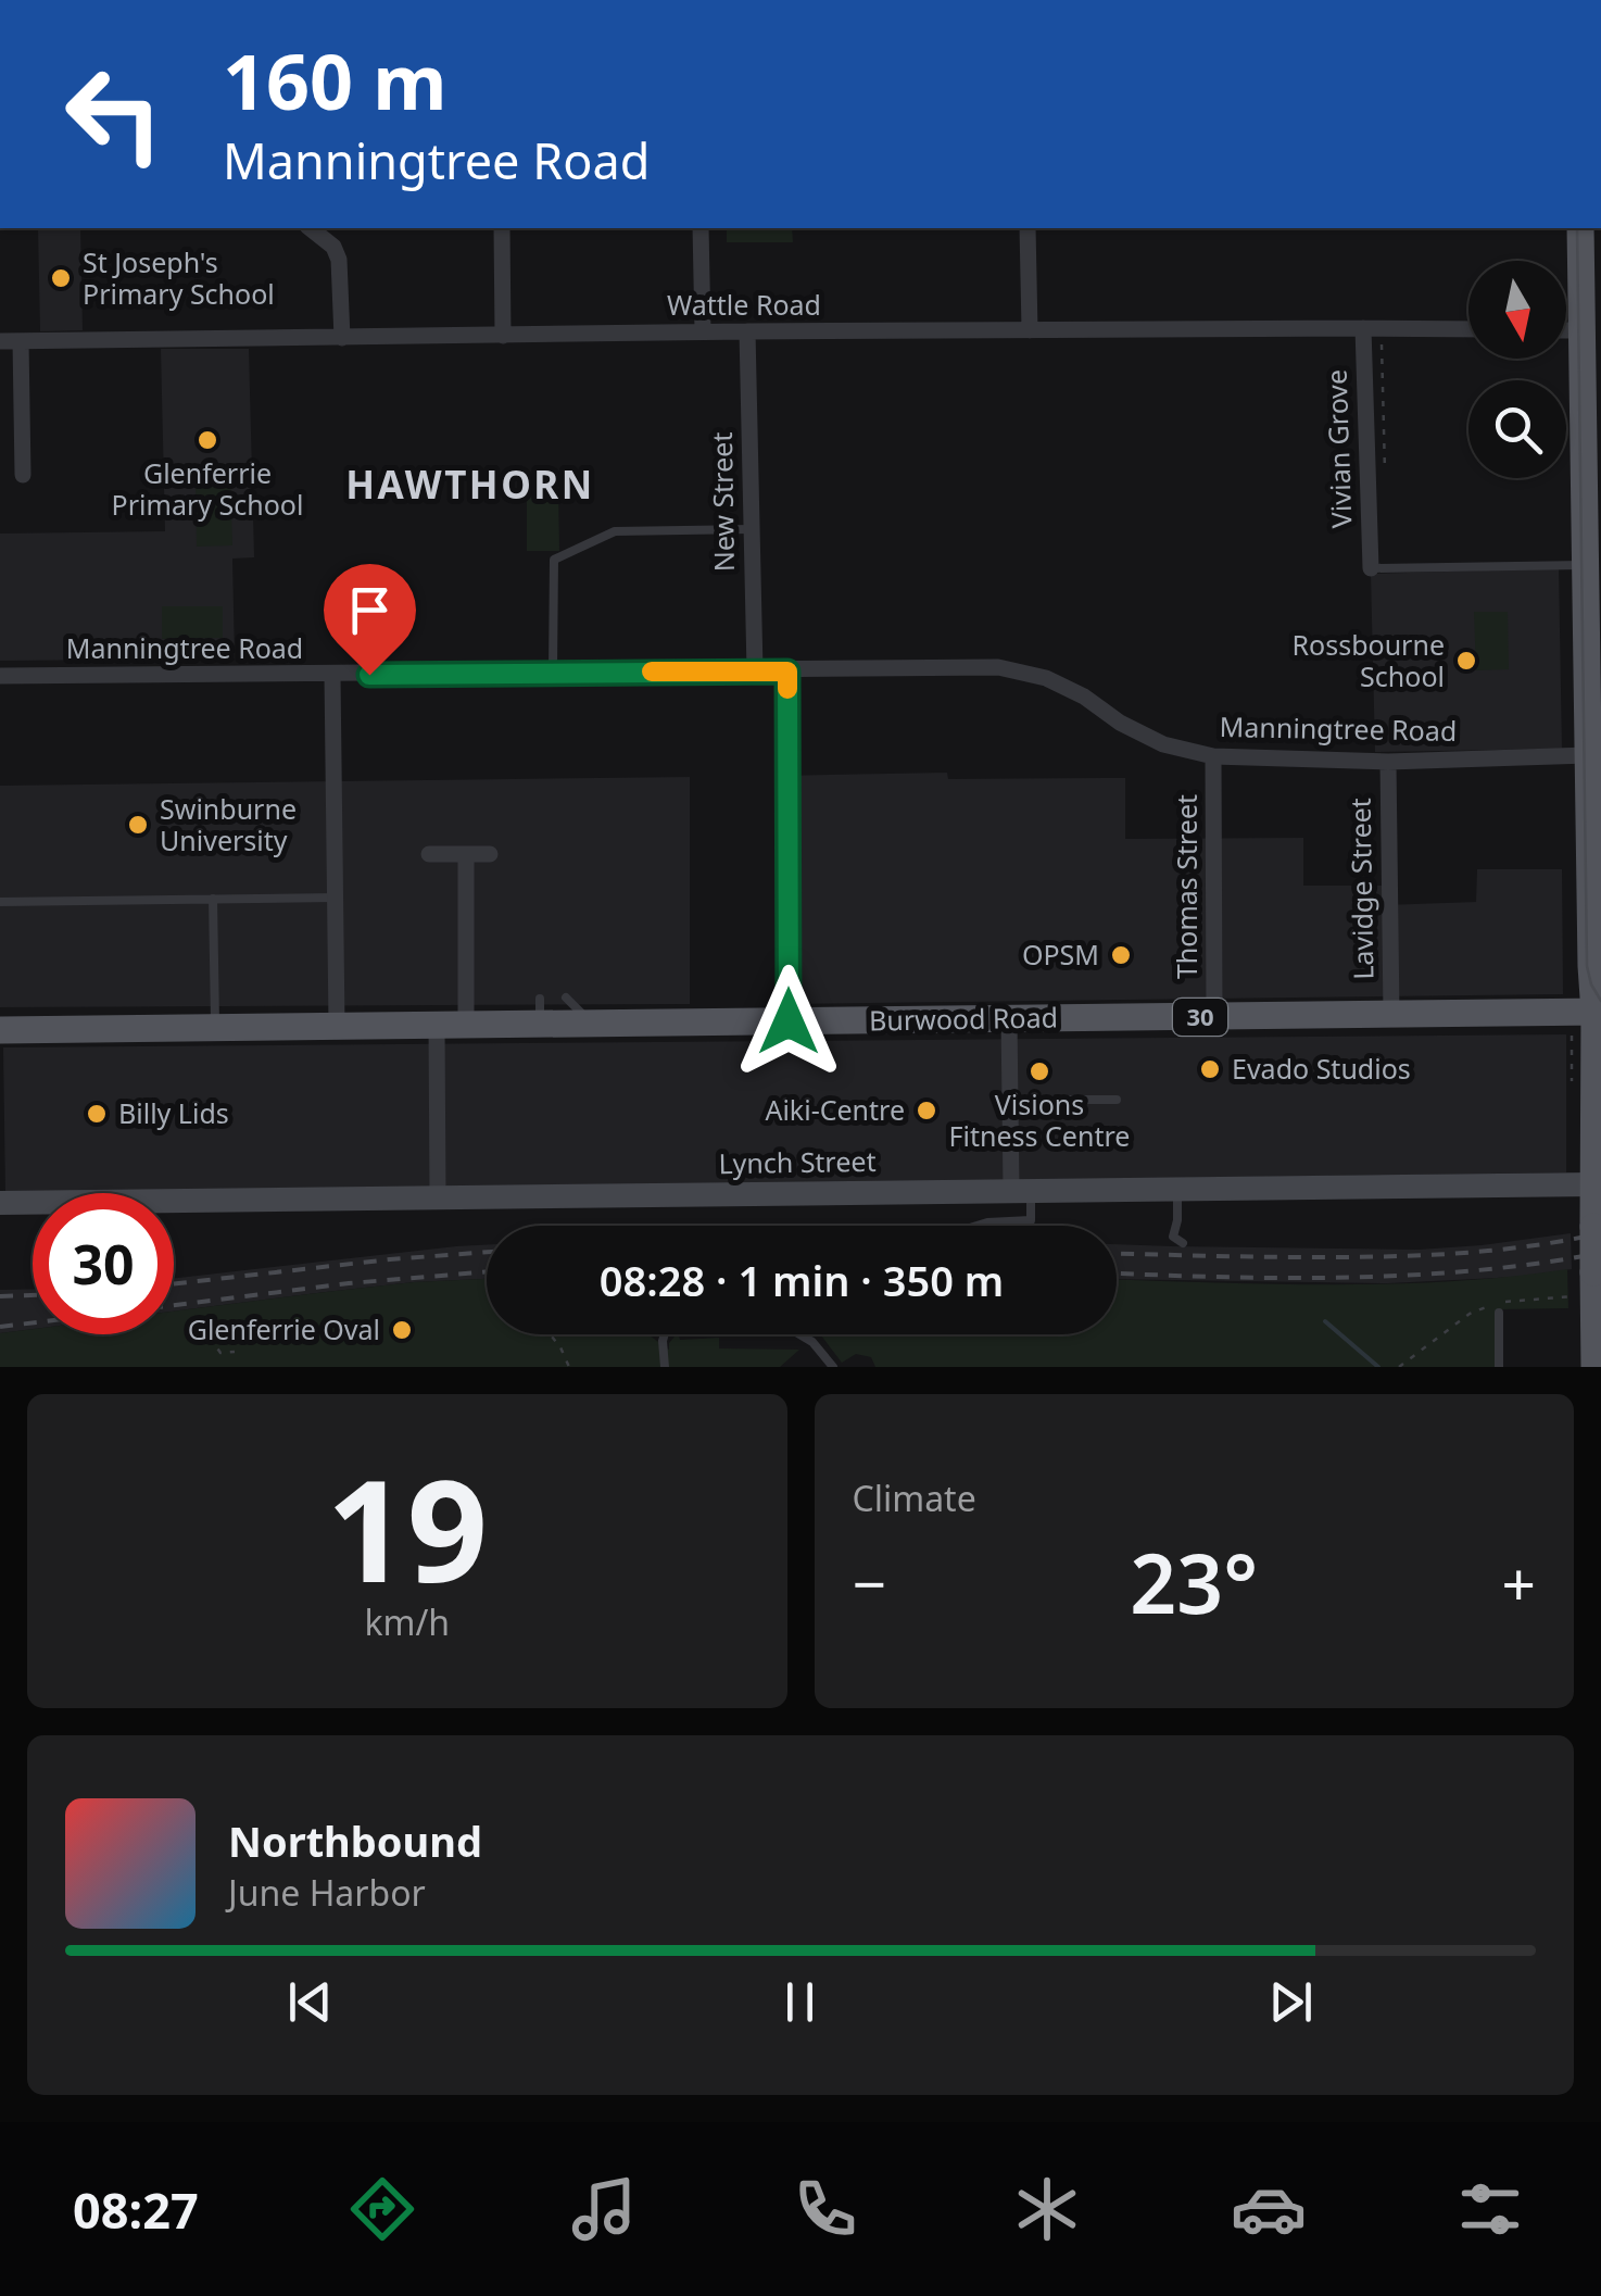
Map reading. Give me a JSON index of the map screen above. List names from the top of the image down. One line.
{"streets":{"main road":["30","Burwood Road"],"street":["Wattle Road","Vivian Grove","New Street","Manningtree Road","Thomas Street","Lavidge Street","Lynch Street"]},"crossings":[["Wattle Road","Vivian Grove"],["Wattle Road","New Street"],["New Street","Manningtree Road"],["Manningtree Road","Thomas Street"],["Manningtree Road","Lavidge Street"],["Thomas Street","Burwood Road"],["Lavidge Street","Burwood Road"]],"districts":["HAWTHORN"],"places":["St Joseph's Primary School","Glenferrie Primary School","Rossbourne School","Swinburne University","OPSM","Evado Studios","Visions Fitness Centre","Aiki-Centre","Billy Lids","Glenferrie Oval"],"north":"bottom","page":{"turn":["160 m","Manningtree Road"],"limit":"30","trip":"08:28 · 1 min · 350 m","tile":[["19","km/h"],"Climate"],"heat":["−","23°","+"],"song":["Northbound","June Harbor"],"tabs":"08:27"}}
